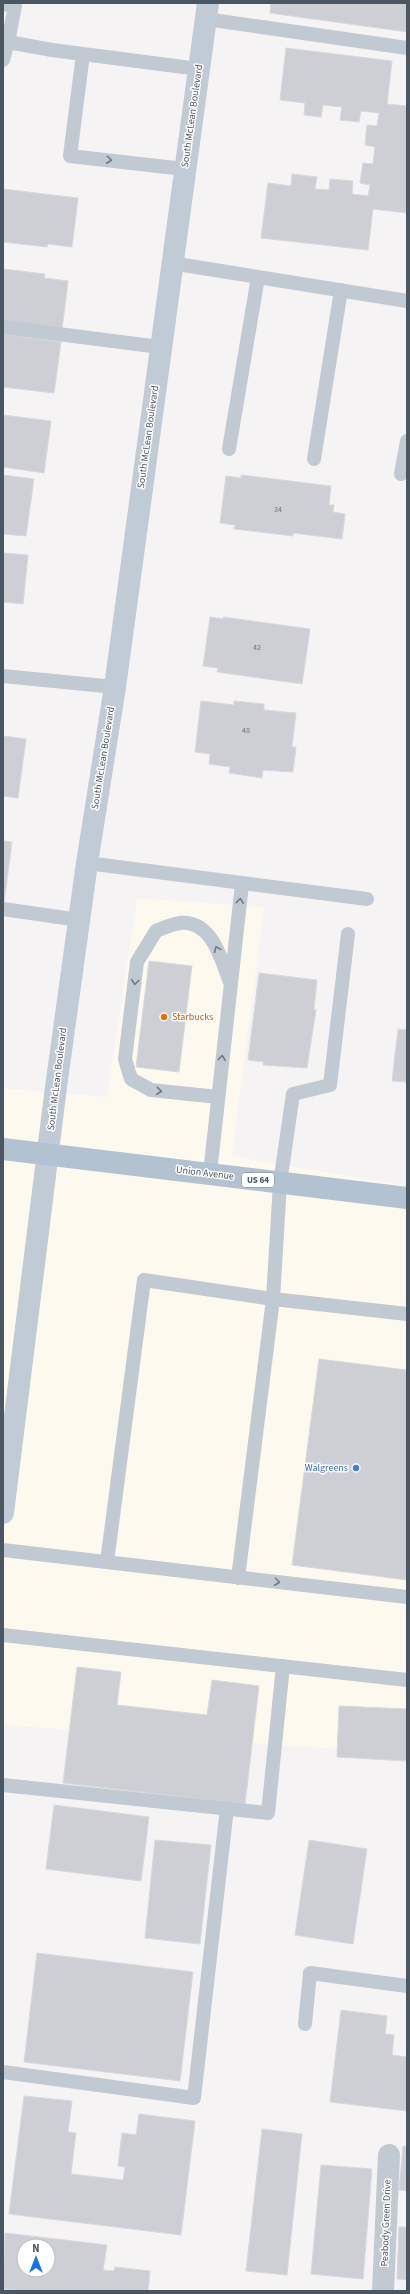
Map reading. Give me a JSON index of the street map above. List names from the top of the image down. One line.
{"streets":{"main road":["South McLean Boulevard","Union Avenue","US 64"],"street":["Peabody Green Drive"]},"crossings":[["South McLean Boulevard","Union Avenue"]],"places":["Starbucks","Walgreens"],"house_numbers":["34","42","48"],"north":"top"}
